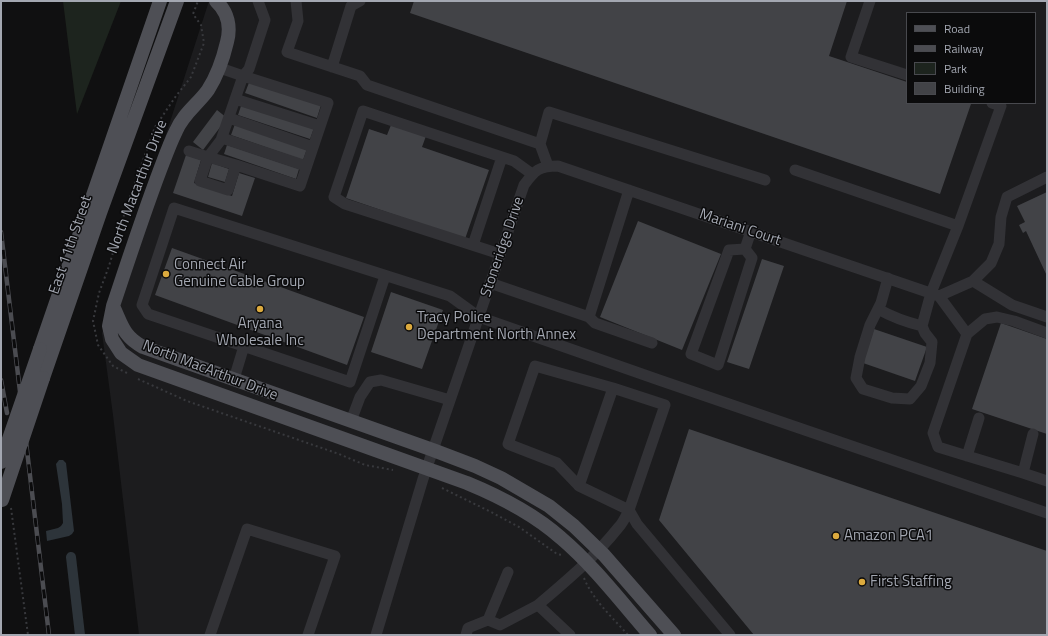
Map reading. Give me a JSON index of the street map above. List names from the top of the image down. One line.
{"streets":{"main road":["North Macarthur Drive","East 11th Street","North MacArthur Drive"],"street":["Mariani Court","Stoneridge Drive"]},"crossings":[["North Macarthur Drive","North MacArthur Drive"],["Mariani Court","Stoneridge Drive"],["Stoneridge Drive","North MacArthur Drive"]],"places":["Connect Air Genuine Cable Group","Aryana Wholesale Inc","Tracy Police Department North Annex","Amazon PCA1","First Staffing"],"legend":["Road","Railway","Park","Building"]}
